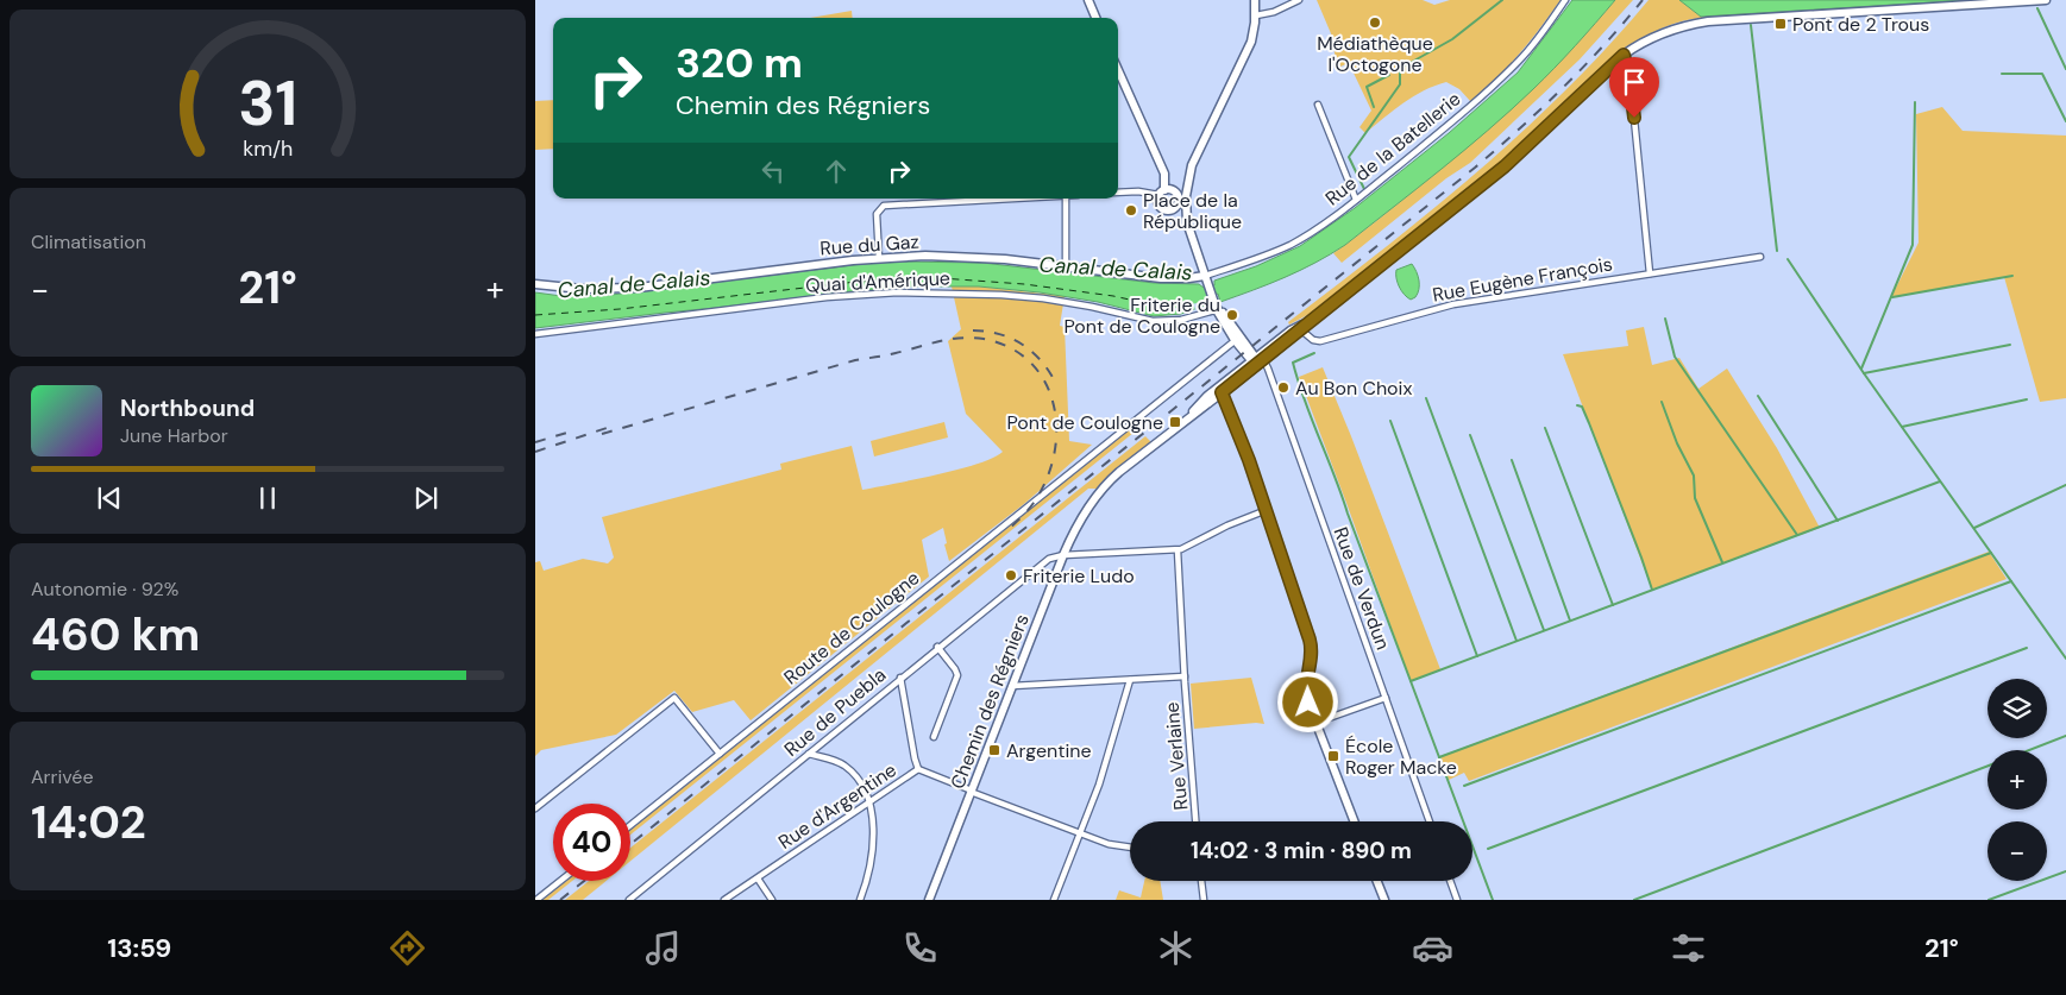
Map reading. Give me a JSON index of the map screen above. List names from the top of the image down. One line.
{"streets":{"street":["Rue de la Batellerie","Rue du Gaz","Rue Eugène François","Quai d'Amérique","Rue de Verdun","Route de Coulogne","Chemin des Régniers","Rue de Puebla","Rue Verlaine","Rue d'Argentine"]},"crossings":[["Rue de la Batellerie","Rue du Gaz"],["Rue de Verdun","Chemin des Régniers"],["Chemin des Régniers","Rue de Puebla"],["Chemin des Régniers","Rue d'Argentine"]],"water":["Canal de Calais"],"places":{"other":["Médiathèque l'Octogone","Place de la République","Friterie du Pont de Coulogne","Au Bon Choix","Friterie Ludo"],"transit":["Pont de 2 Trous","Pont de Coulogne","Argentine","École Roger Macke"]},"page":{"turn":["320 m","Chemin des Régniers"],"tile":["Climatisation",["Autonomie · 92%","460 km"],["Arrivée","14:02"]],"heat":["−","21°","+"],"song":["Northbound","June Harbor"],"map_buttons":["+","−"],"limit":"40","trip":"14:02 · 3 min · 890 m","tabs":["13:59","21°"],"gauge":["31","km/h"]}}
